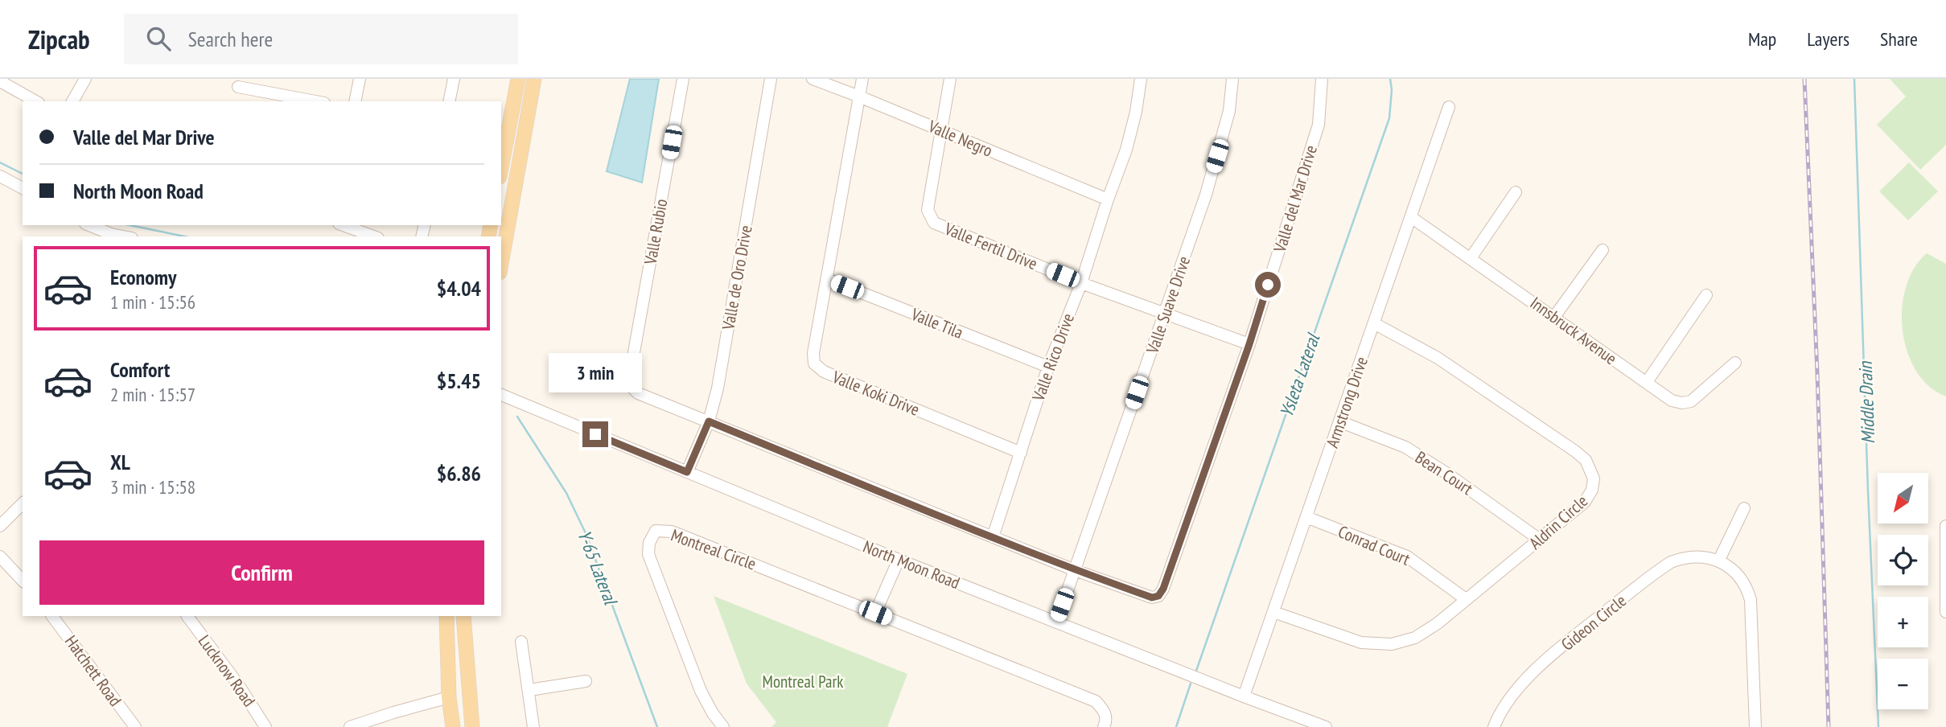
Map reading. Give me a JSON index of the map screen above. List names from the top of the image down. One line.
{"streets":{"street":["Valle Negro","Valle del Mar Drive","Valle Rubio","Valle Fertil Drive","Valle de Oro Drive","Valle Suave Drive","Valle Tila","Innsbruck Avenue","Valle Rico Drive","Valle Koki Drive","Armstrong Drive","Bean Court","Aldrin Circle","Conrad Court","Montreal Circle","North Moon Road","Gideon Circle","Hatchett Road","Lucknow Road"]},"crossings":[["Valle Negro","Valle Fertil Drive"],["Valle Negro","Valle Rico Drive"],["Valle Negro","Valle Koki Drive"],["Valle del Mar Drive","Valle Fertil Drive"],["Valle del Mar Drive","Valle Suave Drive"],["Valle Rubio","Valle de Oro Drive"],["Valle Fertil Drive","Valle Suave Drive"],["Valle Fertil Drive","Valle Rico Drive"],["Valle de Oro Drive","North Moon Road"],["Valle Suave Drive","North Moon Road"],["Valle Tila","Valle Rico Drive"],["Valle Tila","Valle Koki Drive"],["Innsbruck Avenue","Armstrong Drive"],["Valle Rico Drive","Valle Koki Drive"],["Armstrong Drive","Bean Court"],["Armstrong Drive","Aldrin Circle"],["Armstrong Drive","Conrad Court"],["Armstrong Drive","North Moon Road"],["Bean Court","Aldrin Circle"],["Aldrin Circle","Conrad Court"]],"water":["Ysleta Lateral","Middle Drain","Y-65 Lateral"],"parks":["Montreal Park"],"north":"bottom left","page":{"header":"Zipcab","search":"Search here","nav":["Map","Layers","Share"],"banner":["Valle del Mar Drive","North Moon Road"],"list":[{"name":"Economy","note":"1 min · 15:56","value":"$4.04"},{"name":"Comfort","note":"2 min · 15:57","value":"$5.45"},{"name":"XL","note":"3 min · 15:58","value":"$6.86"}],"bubble":"3 min","map_buttons":["+","−"],"buttons":"Confirm"}}
